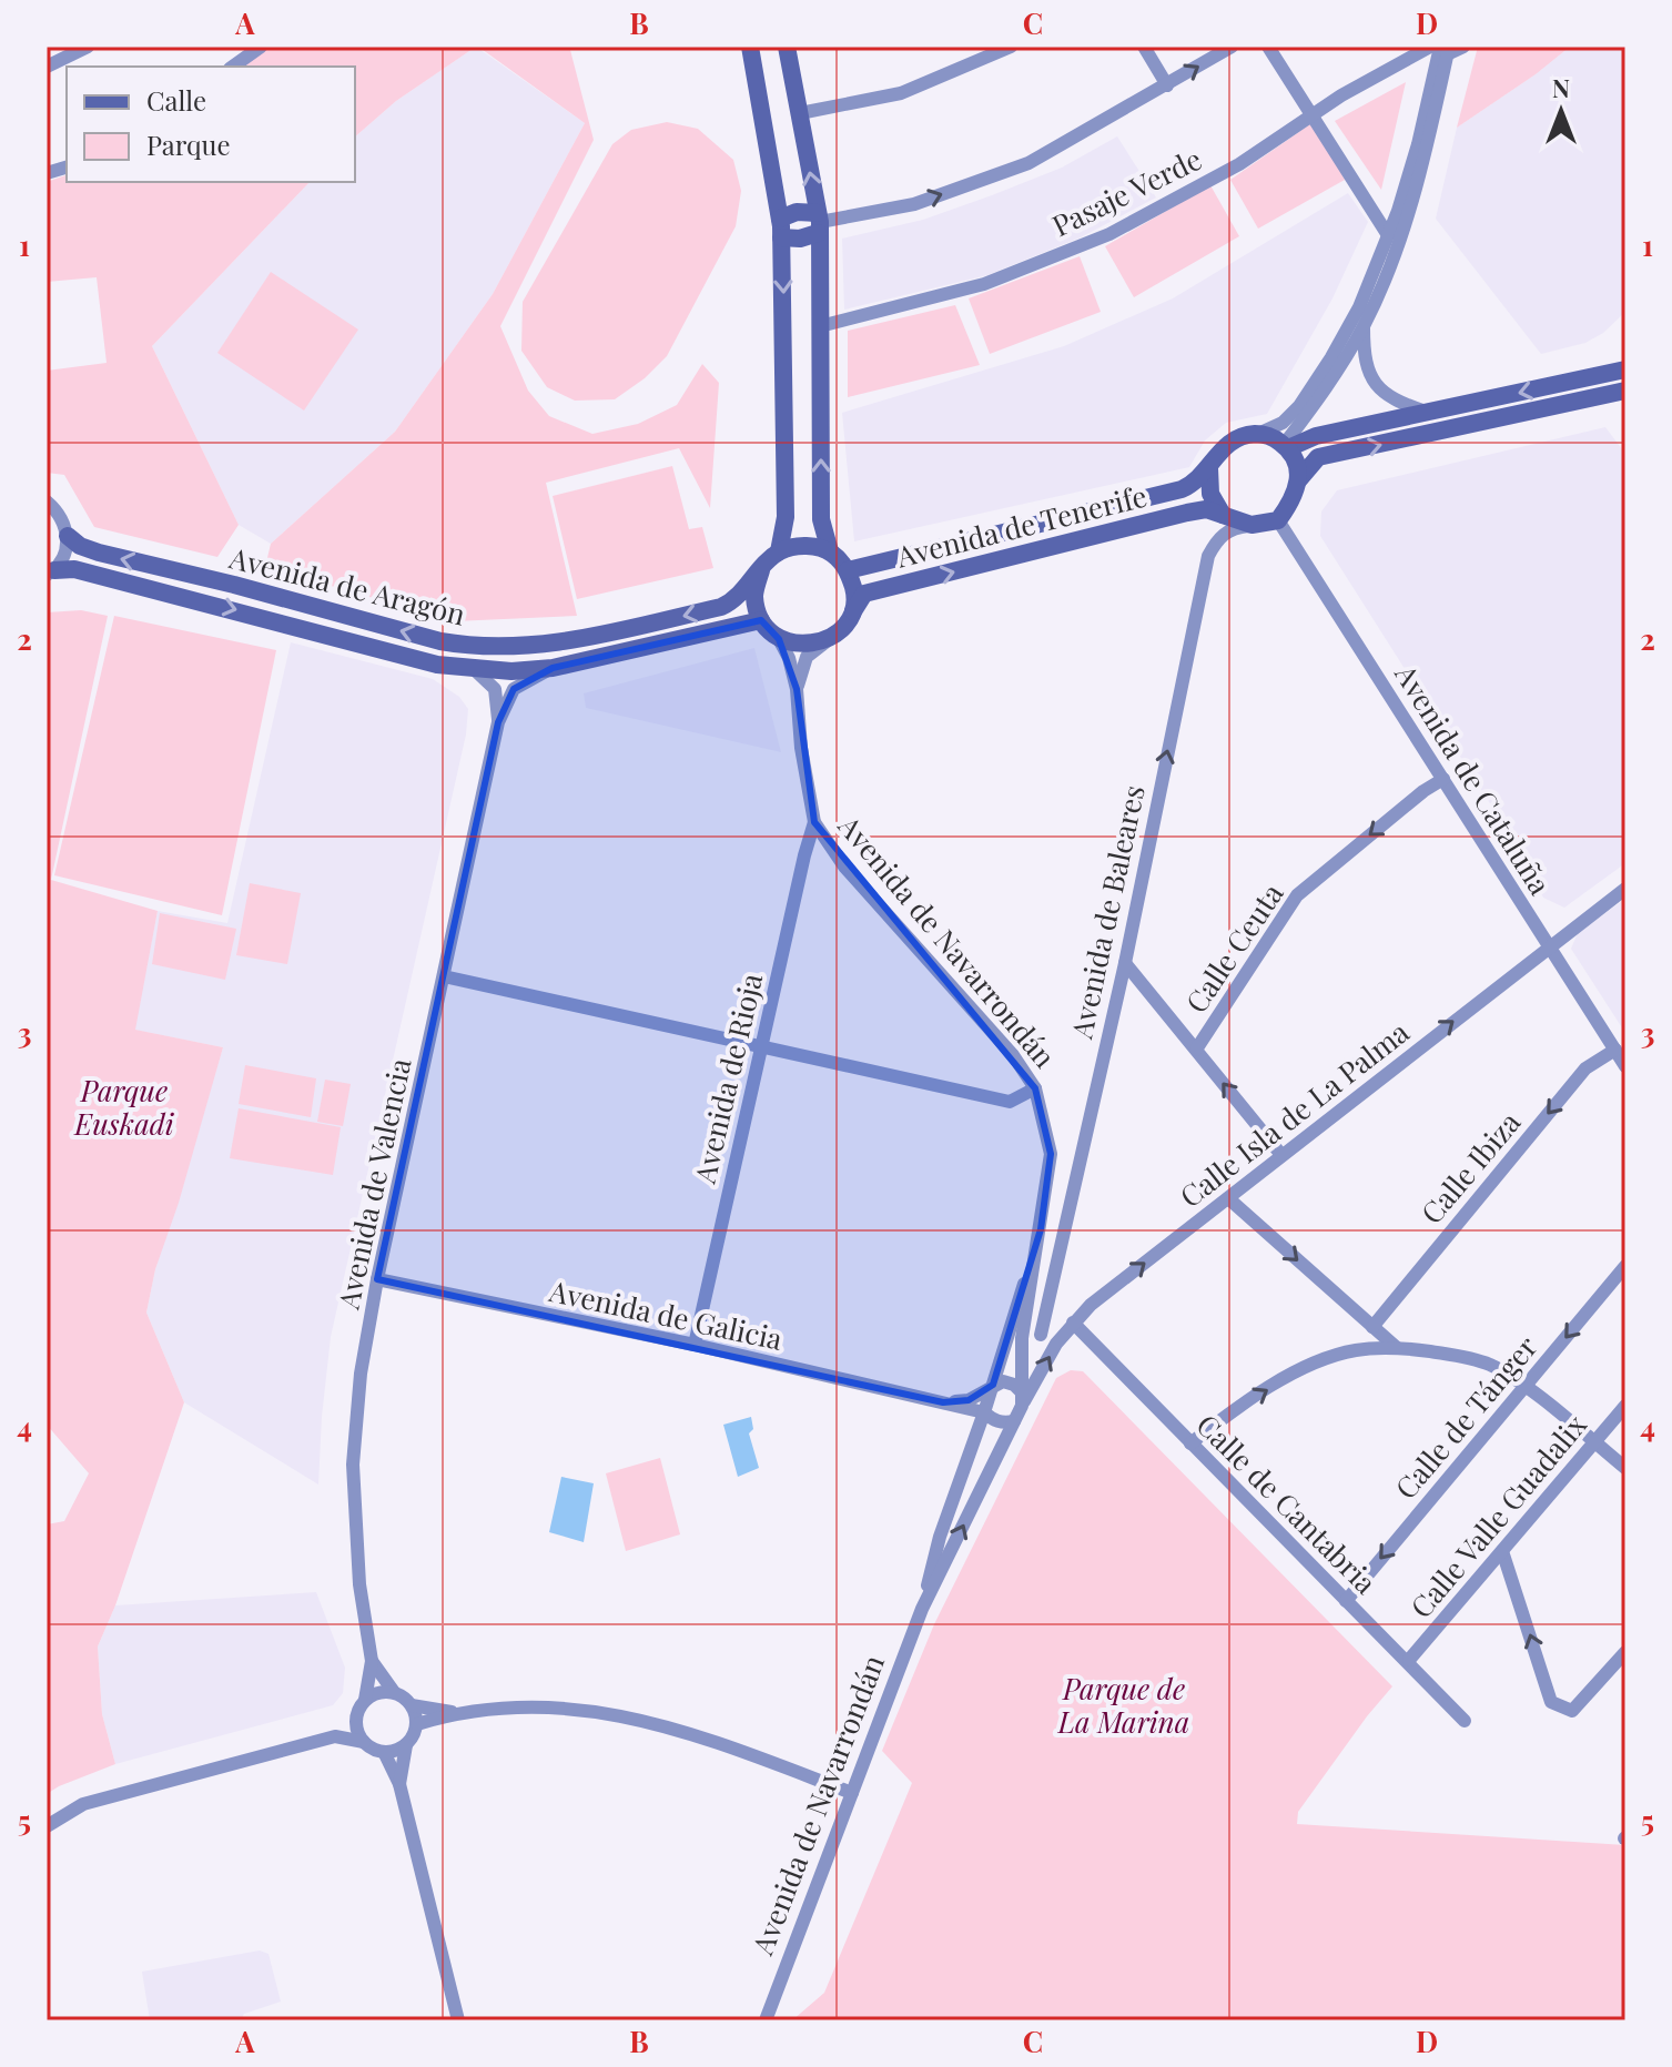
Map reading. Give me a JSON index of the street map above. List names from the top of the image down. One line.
{"streets":{"main road":["Avenida de Tenerife","Avenida de Aragón"],"street":["Pasaje Verde","Avenida de Cataluña","Avenida de Baleares","Avenida de Navarrondán","Calle Ceuta","Avenida de Rioja","Calle Isla de La Palma","Calle Ibiza","Avenida de Valencia","Avenida de Galicia","Calle de Tánger","Calle de Cantabria","Calle Valle Guadalix"]},"crossings":[["Avenida de Tenerife","Avenida de Aragón"],["Avenida de Tenerife","Avenida de Cataluña"],["Avenida de Tenerife","Avenida de Baleares"],["Avenida de Tenerife","Avenida de Navarrondán"],["Avenida de Aragón","Avenida de Navarrondán"],["Avenida de Cataluña","Avenida de Baleares"],["Avenida de Cataluña","Calle Ceuta"],["Avenida de Cataluña","Calle Isla de La Palma"],["Avenida de Cataluña","Calle Ibiza"],["Avenida de Navarrondán","Avenida de Rioja"],["Avenida de Navarrondán","Calle Isla de La Palma"],["Avenida de Navarrondán","Avenida de Galicia"],["Avenida de Rioja","Avenida de Galicia"],["Calle Isla de La Palma","Avenida de Galicia"],["Calle Isla de La Palma","Calle de Cantabria"],["Avenida de Valencia","Avenida de Galicia"],["Calle de Tánger","Calle de Cantabria"],["Calle de Cantabria","Calle Valle Guadalix"]],"one_way":["Avenida de Baleares","Calle Ceuta","Calle Isla de La Palma","Calle Ibiza","Calle de Tánger"],"parks":["Parque Euskadi","Parque de La Marina"],"legend":["Calle","Parque"],"north":"top","grid":{"columns":["A","B","C","D"],"rows":["1","2","3","4","5"]}}
